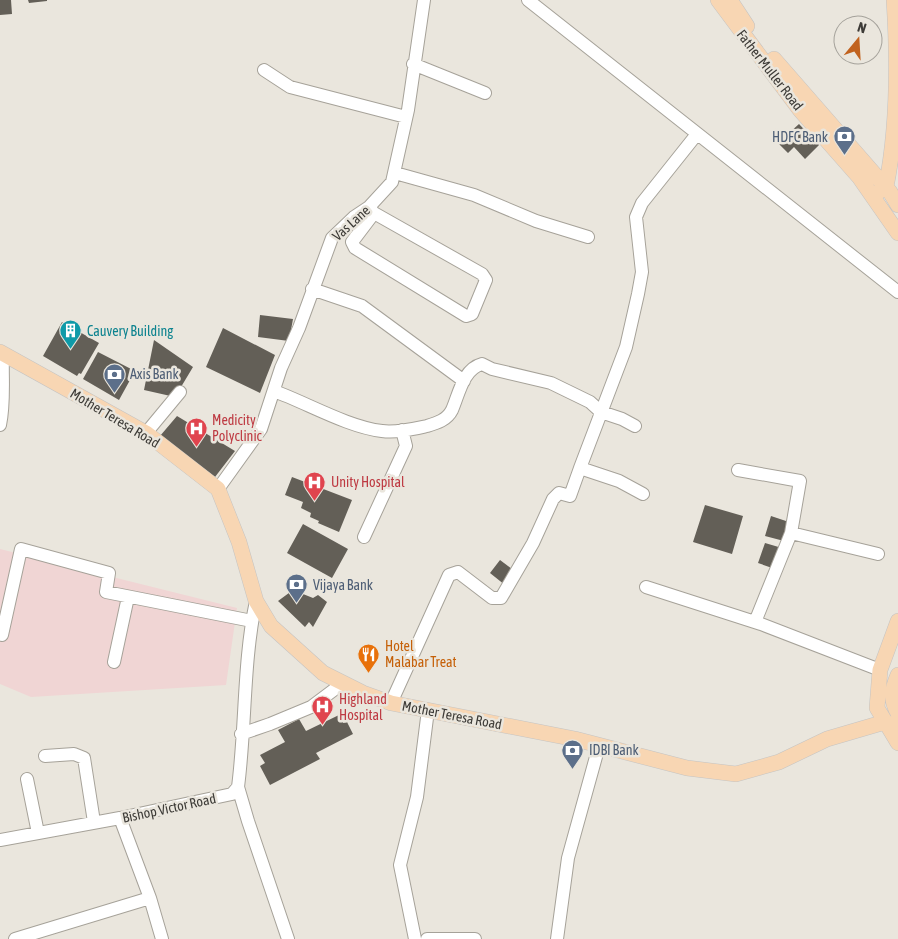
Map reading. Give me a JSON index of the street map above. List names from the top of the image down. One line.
{"streets":{"main road":["Father Muller Road","Mother Teresa Road"],"street":["Vas Lane","Bishop Victor Road"]},"crossings":[["Vas Lane","Mother Teresa Road"]],"places":{"bank":["HDFC Bank","Axis Bank","Vijaya Bank","IDBI Bank"],"building":["Cauvery Building"],"hospital":["Medicity Polyclinic","Unity Hospital","Highland Hospital"],"restaurant":["Hotel Malabar Treat"]},"north":"top"}
